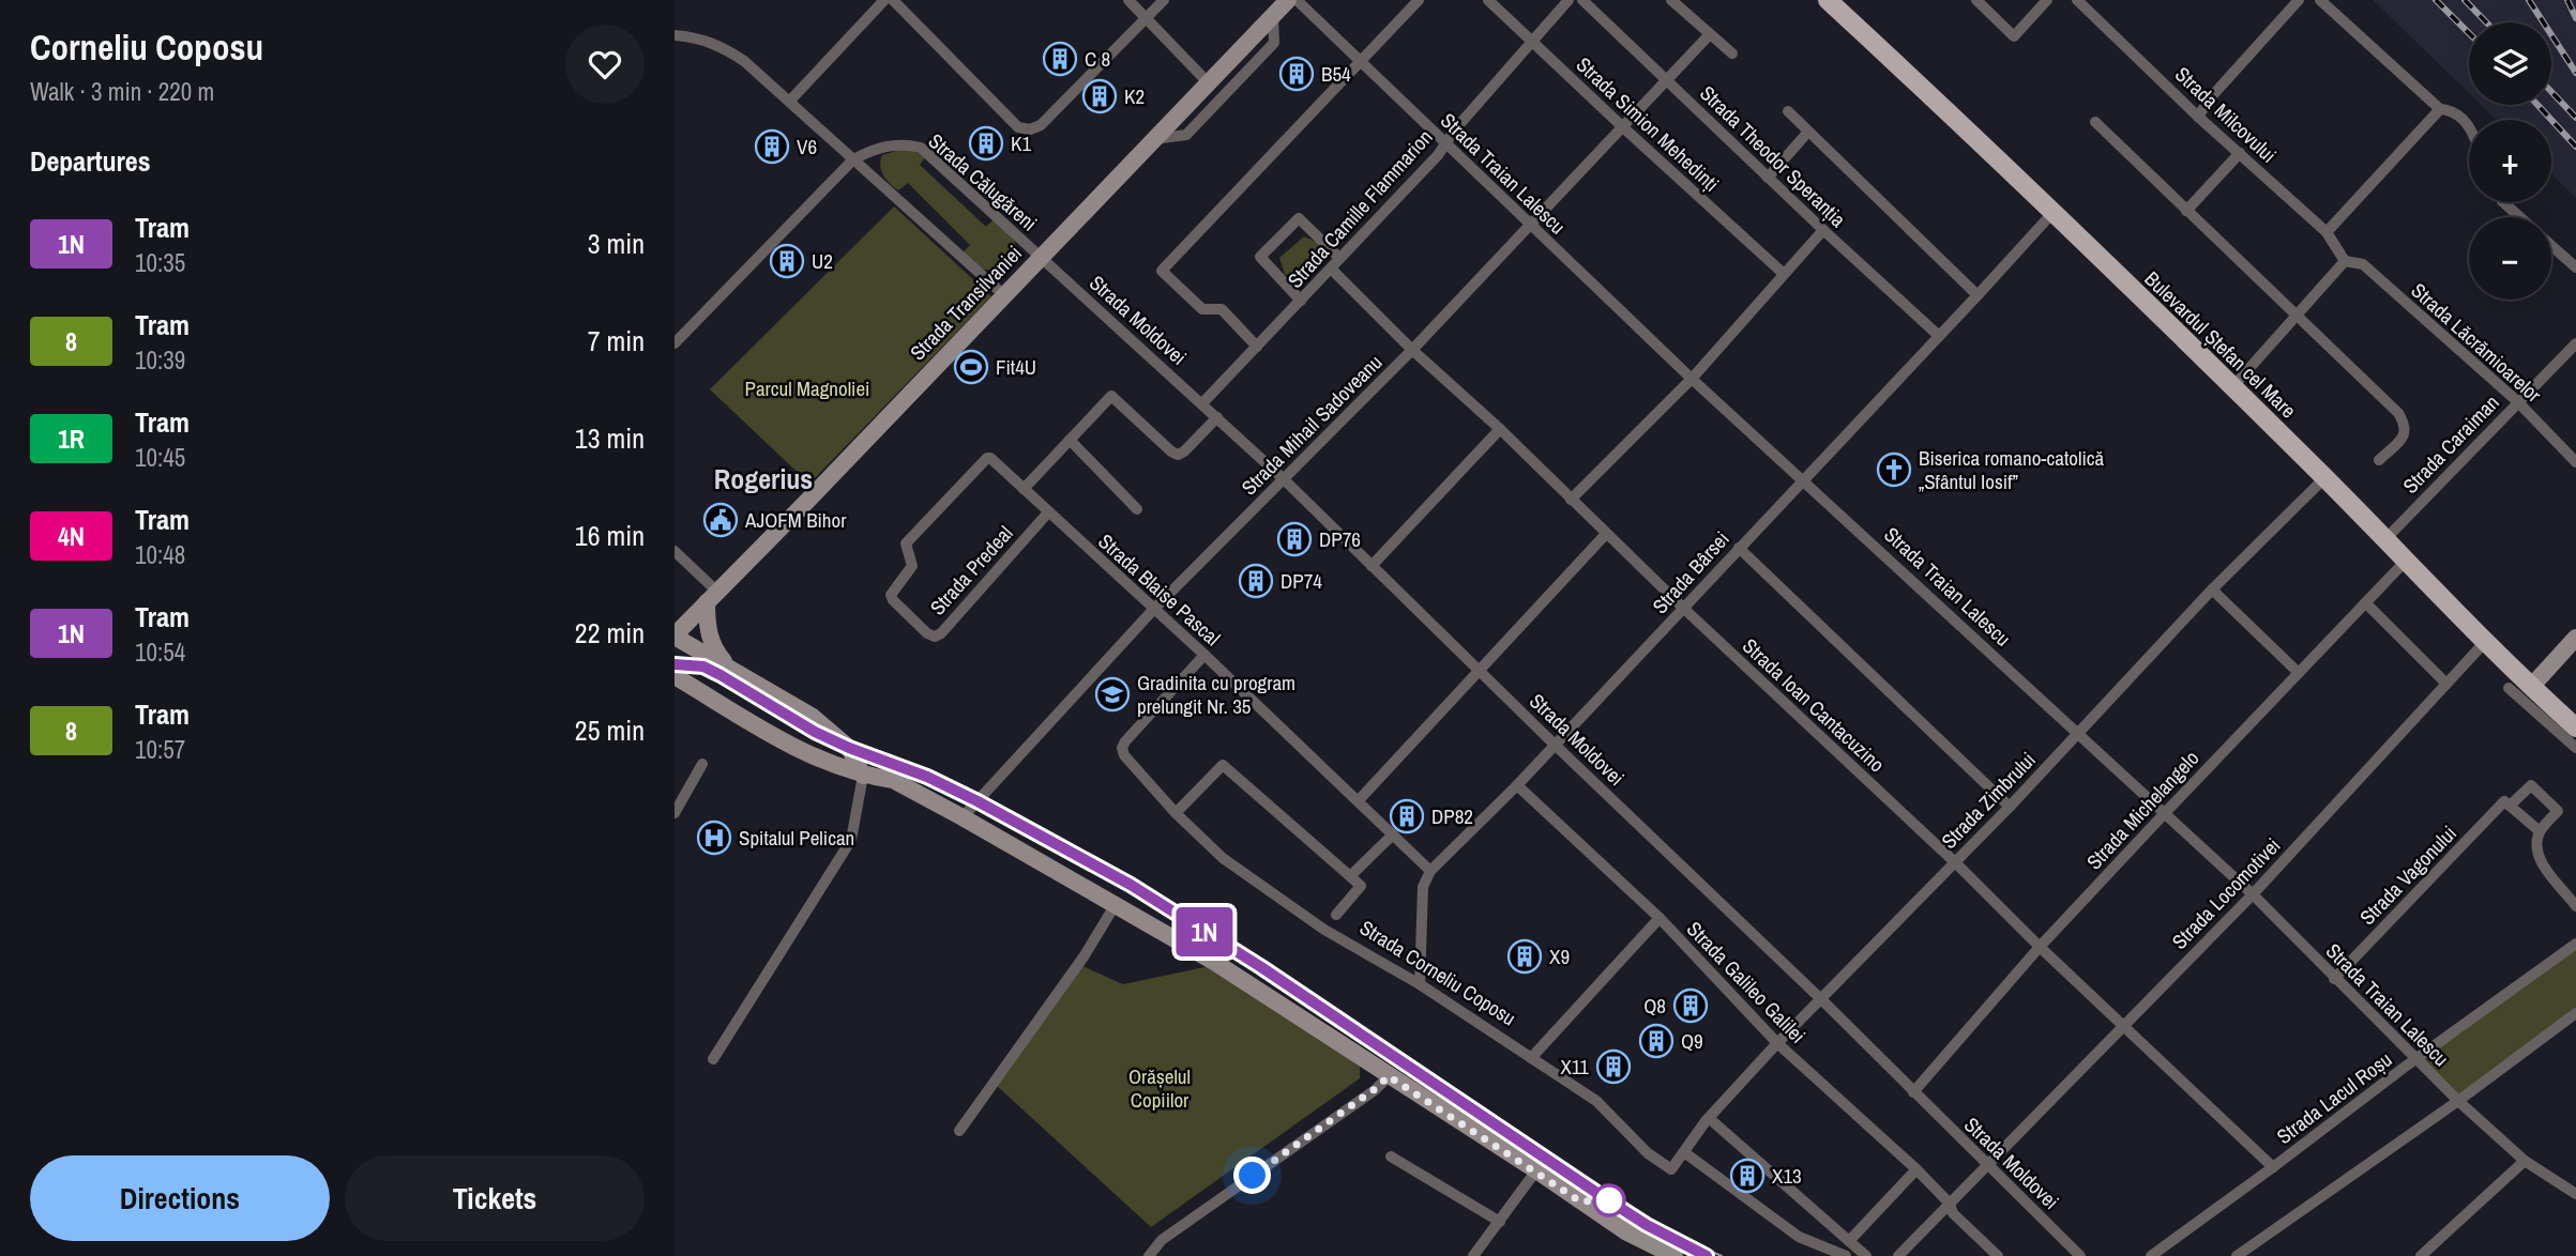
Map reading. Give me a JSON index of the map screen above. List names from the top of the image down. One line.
{"streets":{"main road":["Strada Transilvaniei","Bulevardul Ștefan cel Mare"],"street":["Strada Milcovului","Strada Simion Mehedinți","Strada Theodor Speranția","Strada Traian Lalescu","Strada Călugăreni","Strada Camille Flammarion","Strada Moldovei","Strada Lăcrămioarelor","Strada Mihail Sadoveanu","Strada Caraiman","Strada Predeal","Strada Bârsei","Strada Blaise Pascal","Strada Ioan Cantacuzino","Strada Zimbrului","Strada Michelangelo","Strada Vagonului","Strada Locomotivei","Strada Corneliu Coposu","Strada Galileo Galilei","Strada Lacul Roșu"]},"crossings":[["Strada Milcovului","Strada Lăcrămioarelor"],["Strada Simion Mehedinți","Strada Camille Flammarion"],["Strada Simion Mehedinți","Strada Mihail Sadoveanu"],["Strada Theodor Speranția","Strada Mihail Sadoveanu"],["Strada Theodor Speranția","Strada Bârsei"],["Strada Traian Lalescu","Strada Camille Flammarion"],["Strada Traian Lalescu","Strada Mihail Sadoveanu"],["Strada Traian Lalescu","Strada Bârsei"],["Strada Traian Lalescu","Strada Zimbrului"],["Strada Traian Lalescu","Strada Michelangelo"],["Strada Traian Lalescu","Strada Vagonului"],["Strada Traian Lalescu","Strada Locomotivei"],["Strada Traian Lalescu","Strada Lacul Roșu"],["Strada Călugăreni","Strada Transilvaniei"],["Strada Călugăreni","Strada Moldovei"],["Strada Camille Flammarion","Strada Moldovei"],["Strada Camille Flammarion","Strada Ioan Cantacuzino"],["Strada Transilvaniei","Strada Moldovei"],["Strada Moldovei","Strada Mihail Sadoveanu"],["Strada Moldovei","Strada Bârsei"],["Strada Moldovei","Strada Zimbrului"],["Strada Moldovei","Strada Michelangelo"],["Strada Moldovei","Strada Locomotivei"],["Strada Lăcrămioarelor","Strada Caraiman"],["Bulevardul Ștefan cel Mare","Strada Caraiman"],["Bulevardul Ștefan cel Mare","Strada Bârsei"],["Bulevardul Ștefan cel Mare","Strada Zimbrului"],["Bulevardul Ștefan cel Mare","Strada Michelangelo"],["Bulevardul Ștefan cel Mare","Strada Locomotivei"],["Strada Mihail Sadoveanu","Strada Blaise Pascal"],["Strada Mihail Sadoveanu","Strada Ioan Cantacuzino"],["Strada Predeal","Strada Blaise Pascal"],["Strada Bârsei","Strada Blaise Pascal"],["Strada Bârsei","Strada Ioan Cantacuzino"],["Strada Bârsei","Strada Galileo Galilei"],["Strada Blaise Pascal","Strada Corneliu Coposu"],["Strada Ioan Cantacuzino","Strada Zimbrului"],["Strada Ioan Cantacuzino","Strada Michelangelo"],["Strada Ioan Cantacuzino","Strada Locomotivei"],["Strada Ioan Cantacuzino","Strada Lacul Roșu"],["Strada Zimbrului","Strada Corneliu Coposu"],["Strada Zimbrului","Strada Galileo Galilei"]],"districts":["Rogerius"],"parks":["Parcul Magnoliei","Orășelul Copiilor"],"places":{"building":["C 8","B54","K2","K1","V6","U2","DP76","DP74","DP82","X9","Q8","Q9","X11","X13"],"sports":["Fit4U"],"church":["Biserica romano-catolică „Sfântul Iosif”"],"public building":["AJOFM Bihor"],"school or university":["Gradinita cu program prelungit Nr. 35"],"hospital":["Spitalul Pelican"]},"lines":["tram line 1N"],"page":{"heading":[["Corneliu Coposu","Walk · 3 min · 220 m"],"Departures"],"on_map":"1N","map_buttons":["+","−"],"list":[{"mark":"1N","name":"Tram","note":"10:35","value":"3 min"},{"mark":"8","name":"Tram","note":"10:39","value":"7 min"},{"mark":"1R","name":"Tram","note":"10:45","value":"13 min"},{"mark":"4N","name":"Tram","note":"10:48","value":"16 min"},{"mark":"1N","name":"Tram","note":"10:54","value":"22 min"},{"mark":"8","name":"Tram","note":"10:57","value":"25 min"}],"buttons":["Directions","Tickets"]}}
